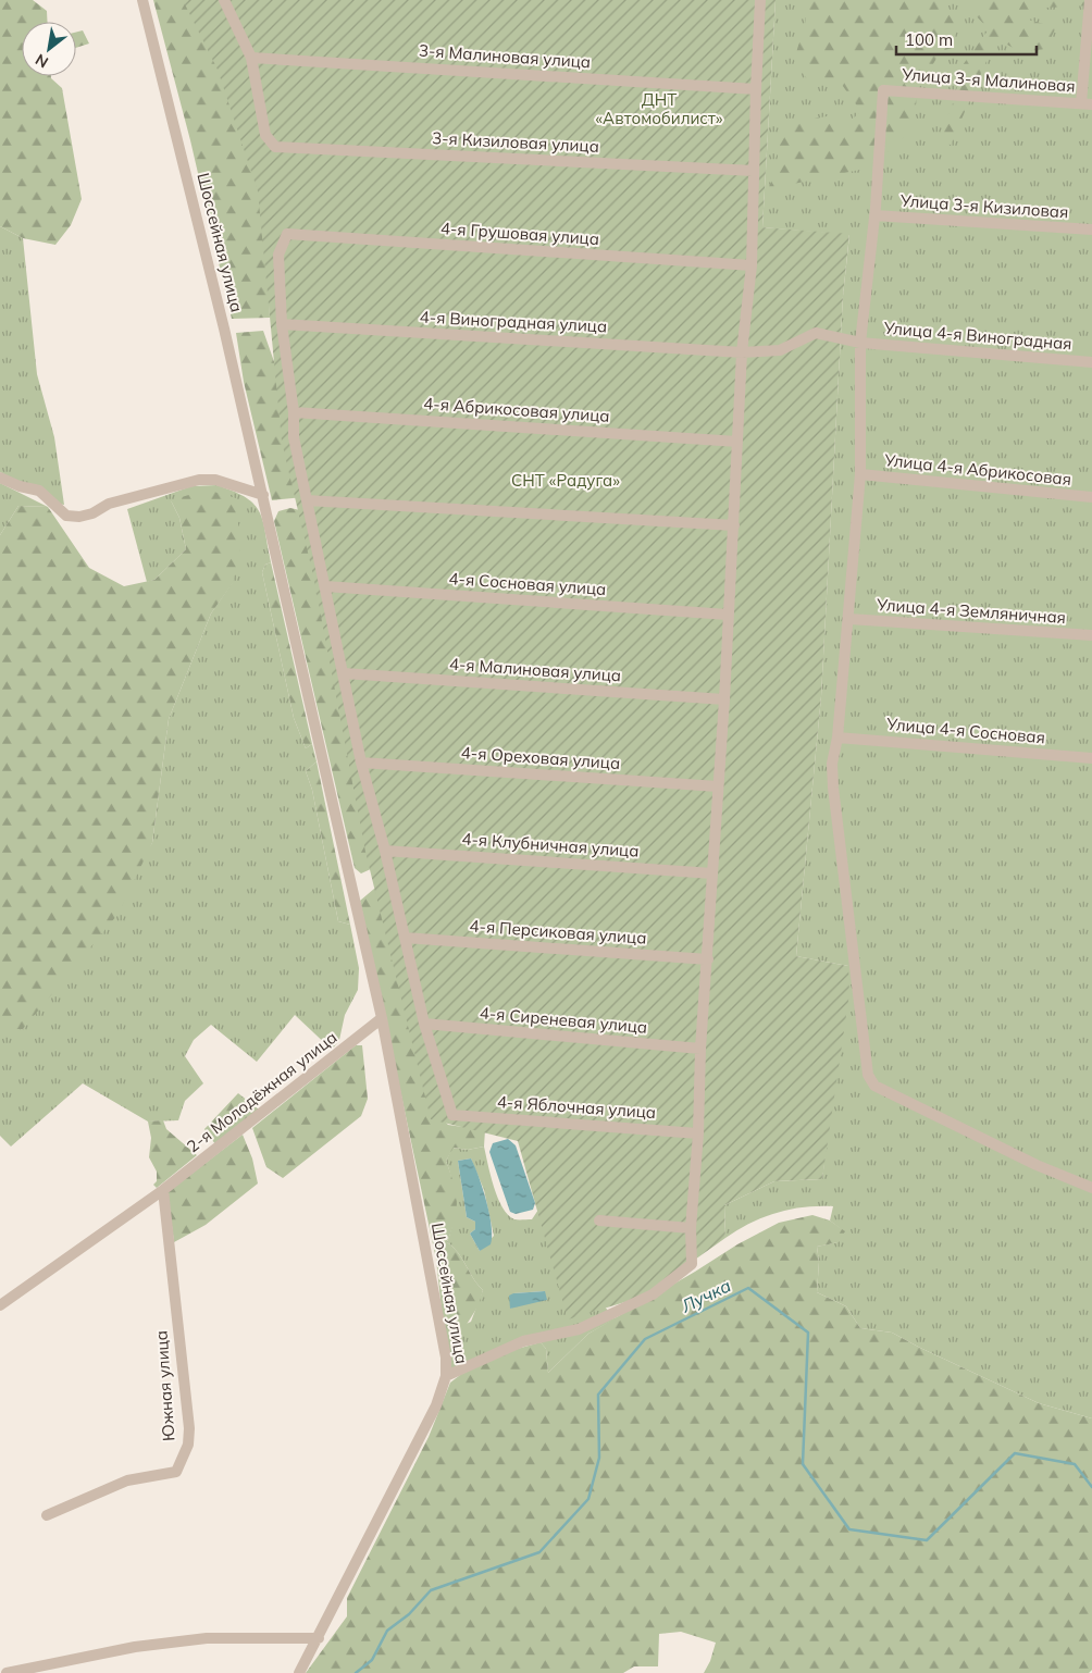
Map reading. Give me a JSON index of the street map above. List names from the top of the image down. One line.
{"streets":{"street":["3-я Малиновая улица","Улица 3-я Малиновая","3-я Кизиловая улица","Улица 3-я Кизиловая","4-я Грушовая улица","Шоссейная улица","4-я Виноградная улица","Улица 4-я Виноградная","4-я Абрикосовая улица","Улица 4-я Абрикосовая","4-я Сосновая улица","Улица 4-я Земляничная","4-я Малиновая улица","Улица 4-я Сосновая","4-я Ореховая улица","4-я Клубничная улица","4-я Персиковая улица","4-я Сиреневая улица","2-я Молодёжная улица","4-я Яблочная улица","Южная улица"]},"crossings":[["3-я Малиновая улица","3-я Кизиловая улица"],["Улица 3-я Малиновая","Улица 3-я Кизиловая"],["4-я Грушовая улица","4-я Виноградная улица"],["Шоссейная улица","2-я Молодёжная улица"],["4-я Виноградная улица","Улица 4-я Виноградная"],["4-я Сиреневая улица","4-я Яблочная улица"],["2-я Молодёжная улица","Южная улица"]],"water":["Лучка"],"parks":["ДНТ «Автомобилист»","СНТ «Радуга»"],"scale_bar":"100 m","north":"bottom left"}
